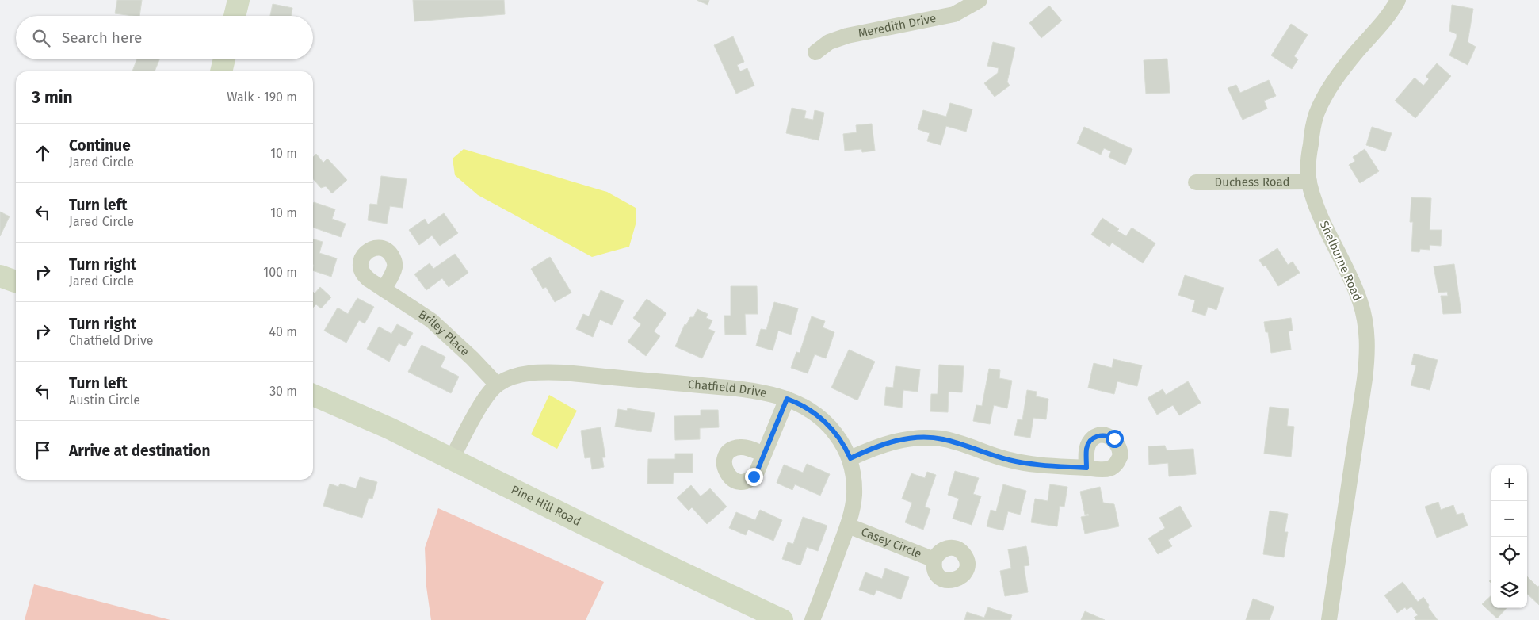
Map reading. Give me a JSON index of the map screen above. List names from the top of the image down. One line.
{"streets":{"street":["Meredith Drive","Duchess Road","Shelburne Road","Briley Place","Chatfield Drive","Pine Hill Road","Casey Circle"]},"crossings":[["Duchess Road","Shelburne Road"],["Briley Place","Chatfield Drive"],["Chatfield Drive","Pine Hill Road"],["Chatfield Drive","Casey Circle"]],"page":{"search":"Search here","heading":["3 min","Walk · 190 m"],"list":[["Continue","Jared Circle","10 m"],["Turn left","Jared Circle","10 m"],["Turn right","Jared Circle","100 m"],["Turn right","Chatfield Drive","40 m"],["Turn left","Austin Circle","30 m"],"Arrive at destination"],"map_buttons":["+","−"]}}
